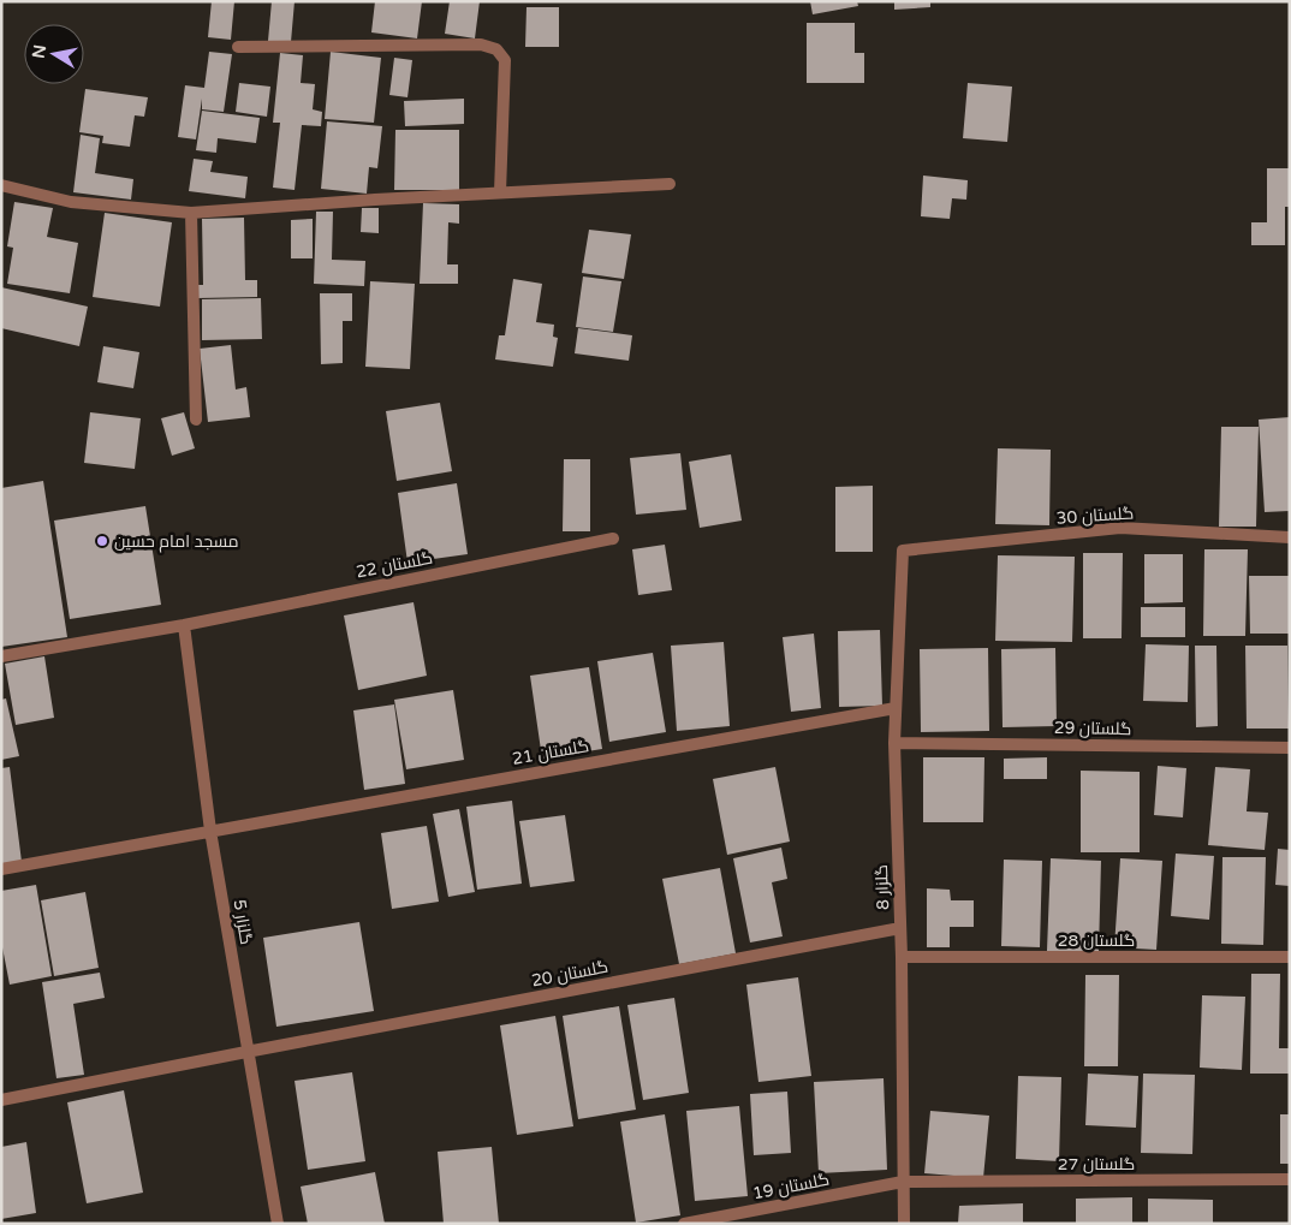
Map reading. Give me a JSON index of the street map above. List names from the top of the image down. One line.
{"streets":{"street":["گلستان 30","گلستان 22","گلستان 29","گلستان 21","گلزار 8","گلزار 5","گلستان 28","گلستان 20","گلستان 27","گلستان 19"]},"crossings":[["گلستان 30","گلزار 8"],["گلستان 22","گلزار 5"],["گلستان 29","گلزار 8"],["گلستان 21","گلزار 8"],["گلستان 21","گلزار 5"],["گلزار 8","گلستان 28"],["گلزار 8","گلستان 20"],["گلزار 8","گلستان 27"],["گلزار 8","گلستان 19"],["گلزار 5","گلستان 20"],["گلستان 27","گلستان 19"]],"places":["مسجد امام حسین"],"north":"left"}
